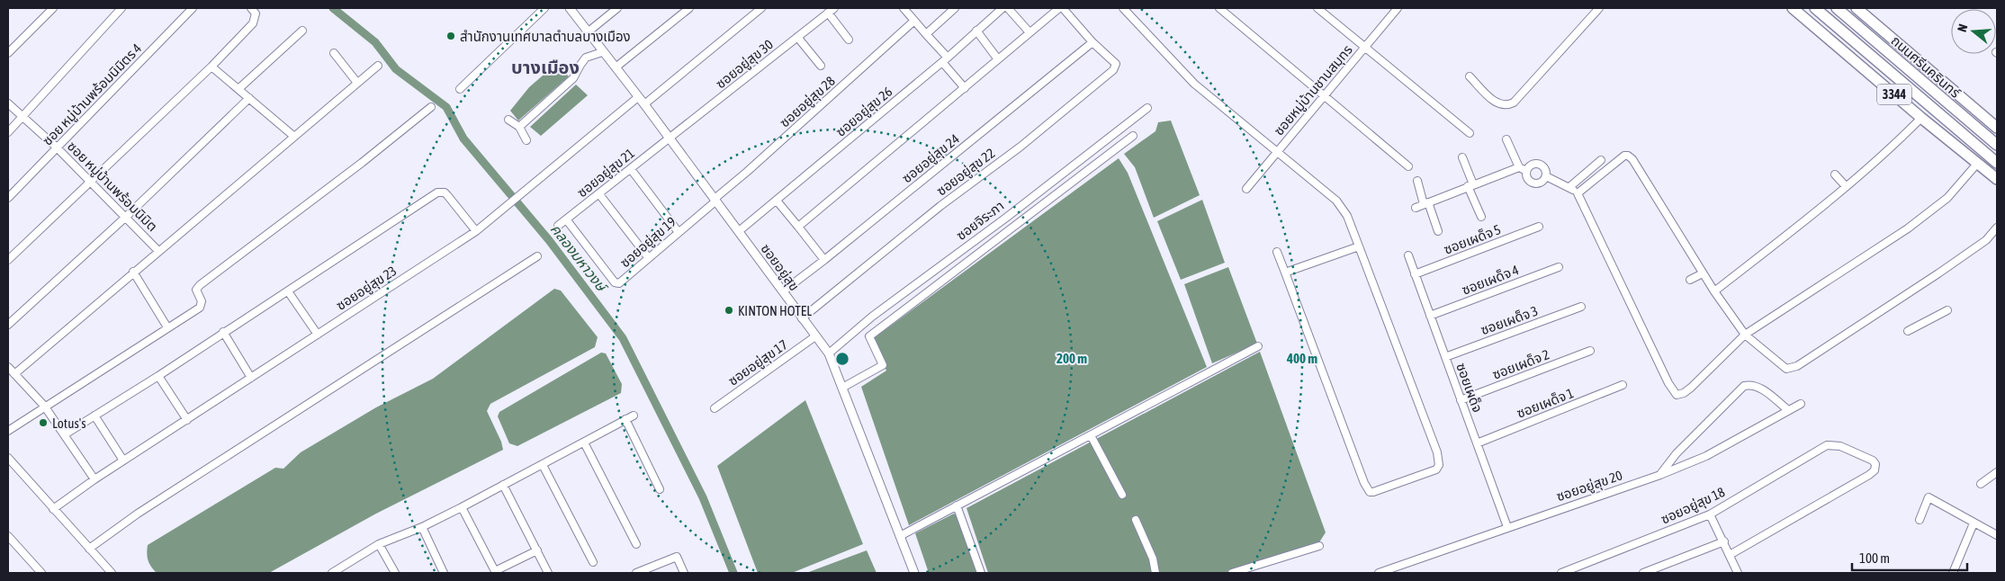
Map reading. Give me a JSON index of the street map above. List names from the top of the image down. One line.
{"streets":{"main road":["ถนนศรีนครินทร์","3344"],"street":["ซอยอยู่สุข 30","ซอยหมู่บ้านชานสมุทร","ซอย หมู่บ้านพร้อมนิมิตร 4","ซอยอยู่สุข 28","ซอยอยู่สุข 26","ซอยอยู่สุข 24","ซอยอยู่สุข 22","ซอยอยู่สุข 21","ซอย หมู่บ้านพร้อมนิมิต","ซอยจิระภา","ซอยเผด็จ 5","ซอยอยู่สุข 19","ซอยอยู่สุข","ซอยเผด็จ 4","ซอยอยู่สุข 23","ซอยเผด็จ 3","ซอยอยู่สุข 17","ซอยเผด็จ 2","ซอยเผด็จ","ซอยเผด็จ 1","ซอยอยู่สุข 20","ซอยอยู่สุข 18"]},"crossings":[["ซอยอยู่สุข 30","ซอยอยู่สุข 21"],["ซอยอยู่สุข 30","ซอยอยู่สุข"],["ซอย หมู่บ้านพร้อมนิมิตร 4","ซอย หมู่บ้านพร้อมนิมิต"],["ซอยอยู่สุข 28","ซอยอยู่สุข 19"],["ซอยอยู่สุข 28","ซอยอยู่สุข"],["ซอยอยู่สุข 26","ซอยอยู่สุข"],["ซอยอยู่สุข 24","ซอยอยู่สุข 22"],["ซอยอยู่สุข 24","ซอยอยู่สุข"],["ซอยอยู่สุข 22","ซอยอยู่สุข"],["ซอยอยู่สุข 21","ซอยอยู่สุข 19"],["ซอยอยู่สุข 21","ซอยอยู่สุข"],["ซอยจิระภา","ซอยอยู่สุข"],["ซอยเผด็จ 5","ซอยเผด็จ"],["ซอยอยู่สุข 19","ซอยอยู่สุข"],["ซอยอยู่สุข","ซอยอยู่สุข 23"],["ซอยอยู่สุข","ซอยอยู่สุข 17"],["ซอยเผด็จ 4","ซอยเผด็จ"],["ซอยเผด็จ 3","ซอยเผด็จ"],["ซอยเผด็จ 2","ซอยเผด็จ"],["ซอยเผด็จ","ซอยเผด็จ 1"],["ซอยเผด็จ","ซอยอยู่สุข 20"]],"districts":["บางเมือง"],"water":["คลองมหาวงษ์"],"places":["สำนักงานเทศบาลตำบลบางเมือง","KINTON HOTEL","Lotus's"],"scale_bar":"100 m","north":"left","rings":["200 m","400 m"]}
